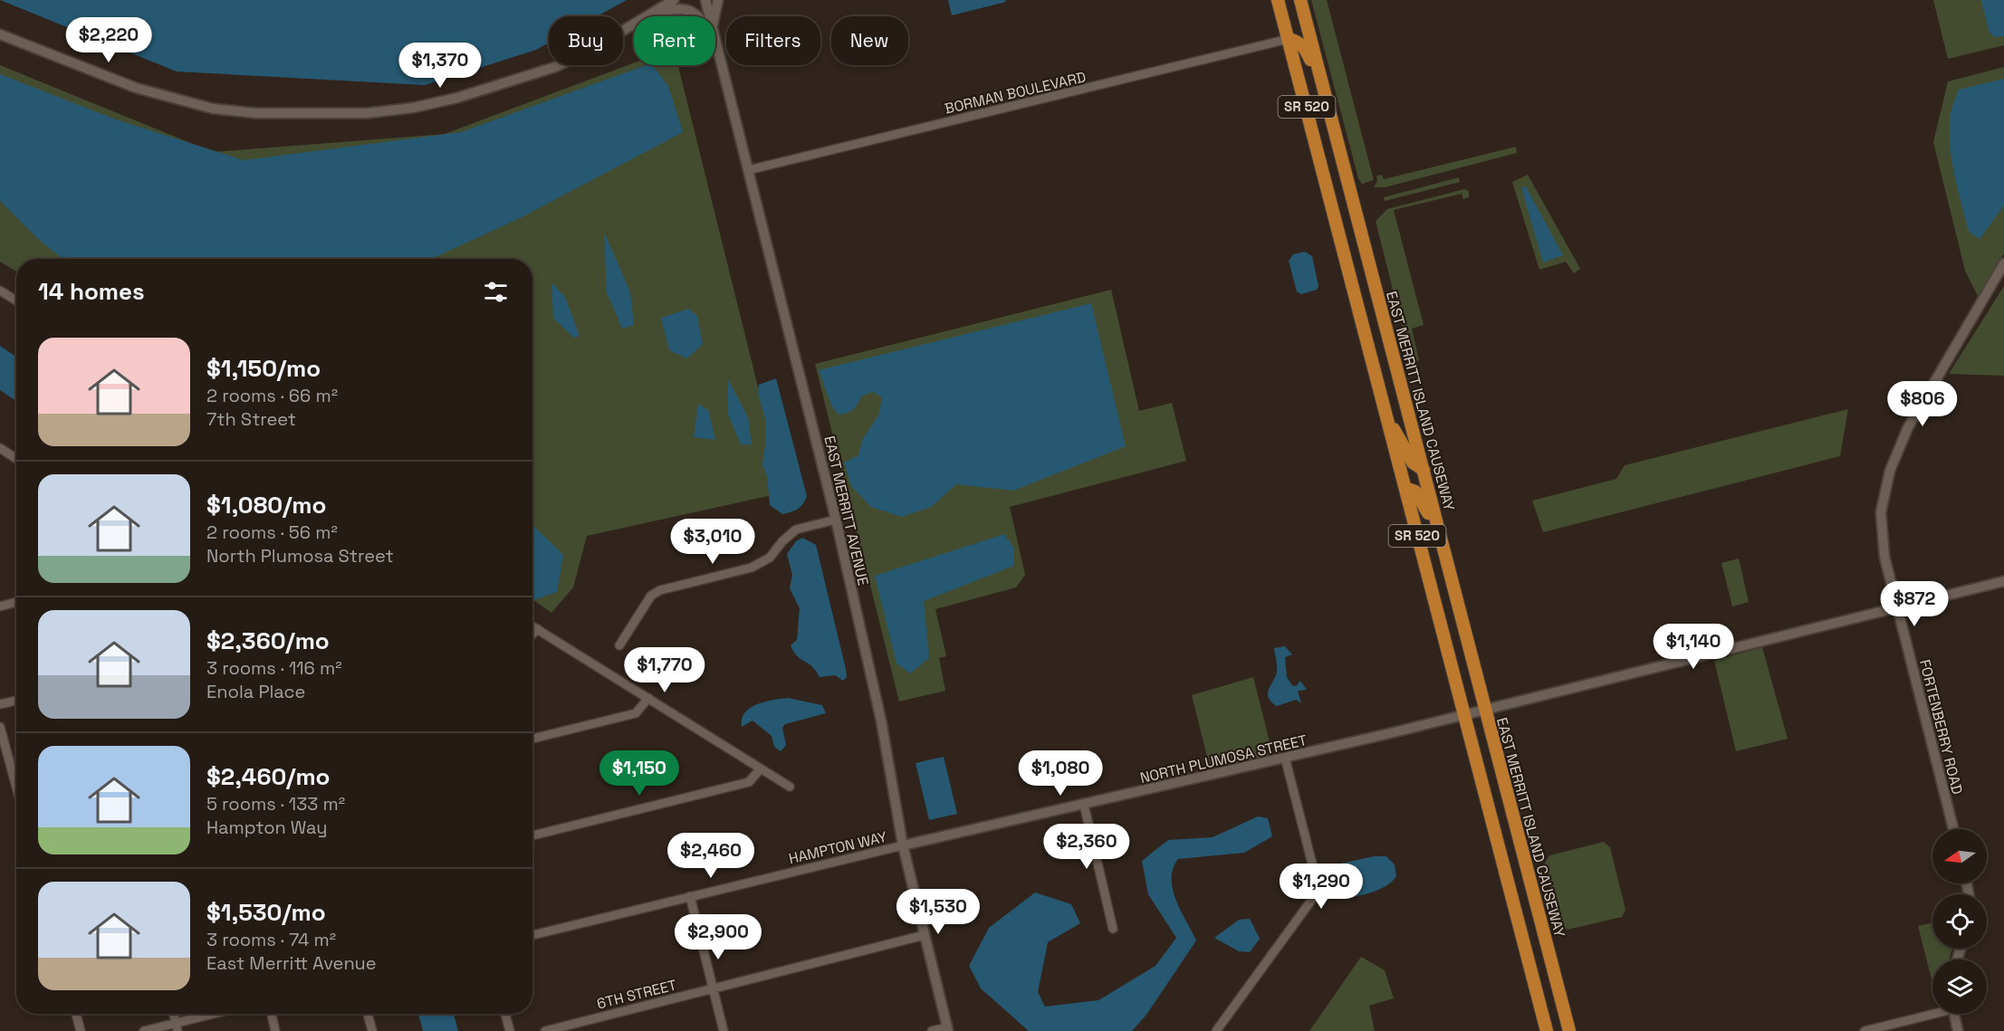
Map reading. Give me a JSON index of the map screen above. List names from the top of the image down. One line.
{"streets":{"main road":["SR 520","EAST MERRITT ISLAND CAUSEWAY"],"street":["BORMAN BOULEVARD","EAST MERRITT AVENUE","FORTENBERRY ROAD","NORTH PLUMOSA STREET","HAMPTON WAY","6TH STREET"]},"crossings":[["BORMAN BOULEVARD","SR 520"],["BORMAN BOULEVARD","EAST MERRITT AVENUE"],["SR 520","NORTH PLUMOSA STREET"],["EAST MERRITT ISLAND CAUSEWAY","NORTH PLUMOSA STREET"],["EAST MERRITT AVENUE","NORTH PLUMOSA STREET"],["EAST MERRITT AVENUE","HAMPTON WAY"],["EAST MERRITT AVENUE","6TH STREET"],["FORTENBERRY ROAD","NORTH PLUMOSA STREET"],["NORTH PLUMOSA STREET","HAMPTON WAY"]],"north":"left","page":{"chip":["Buy","Rent","Filters","New"],"price":["$2,220","$1,370","$806","$3,010","$872","$1,140","$1,770","$1,150","$1,080","$2,360","$2,460","$1,290","$1,530","$2,900"],"heading":"14 homes","list":[{"name":"$1,150/mo","note":"2 rooms · 66 m² · 7th Street"},{"name":"$1,080/mo","note":"2 rooms · 56 m² · North Plumosa Street"},{"name":"$2,360/mo","note":"3 rooms · 116 m² · Enola Place"},{"name":"$2,460/mo","note":"5 rooms · 133 m² · Hampton Way"},{"name":"$1,530/mo","note":"3 rooms · 74 m² · East Merritt Avenue"}]}}
